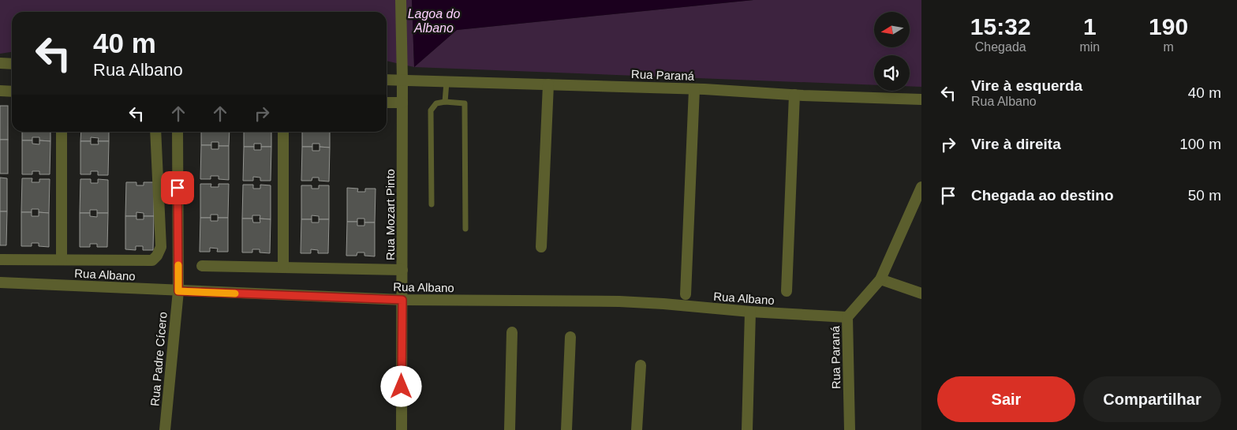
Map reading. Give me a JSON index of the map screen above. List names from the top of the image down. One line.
{"streets":{"street":["Rua Paraná","Rua Mozart Pinto","Rua Albano","Rua Padre Cícero"]},"crossings":[["Rua Paraná","Rua Mozart Pinto"],["Rua Paraná","Rua Albano"],["Rua Mozart Pinto","Rua Albano"],["Rua Albano","Rua Padre Cícero"]],"water":["Lagoa do Albano"],"north":"left","page":{"eta":["15:32","Chegada","1","min","190","m"],"turn":["40 m","Rua Albano"],"list":[{"name":"Vire à esquerda","note":"Rua Albano","value":"40 m"},{"name":"Vire à direita","value":"100 m"},{"name":"Chegada ao destino","value":"50 m"}],"buttons":["Sair","Compartilhar"]}}
